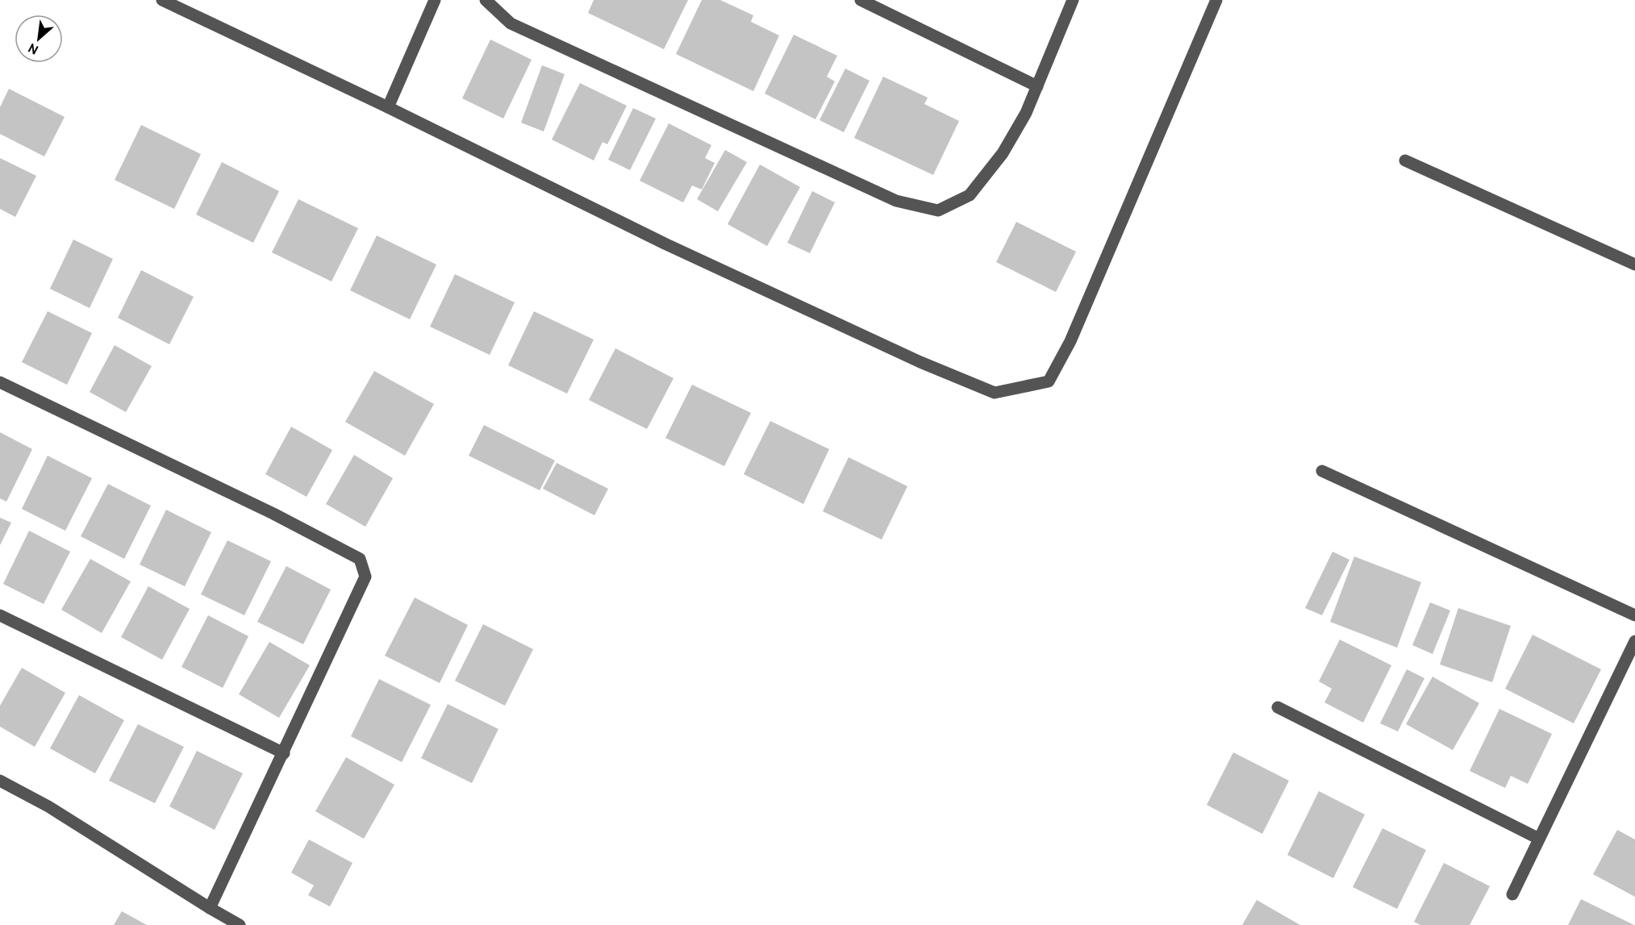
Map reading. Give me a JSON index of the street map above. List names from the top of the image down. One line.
{"north":"bottom left"}
